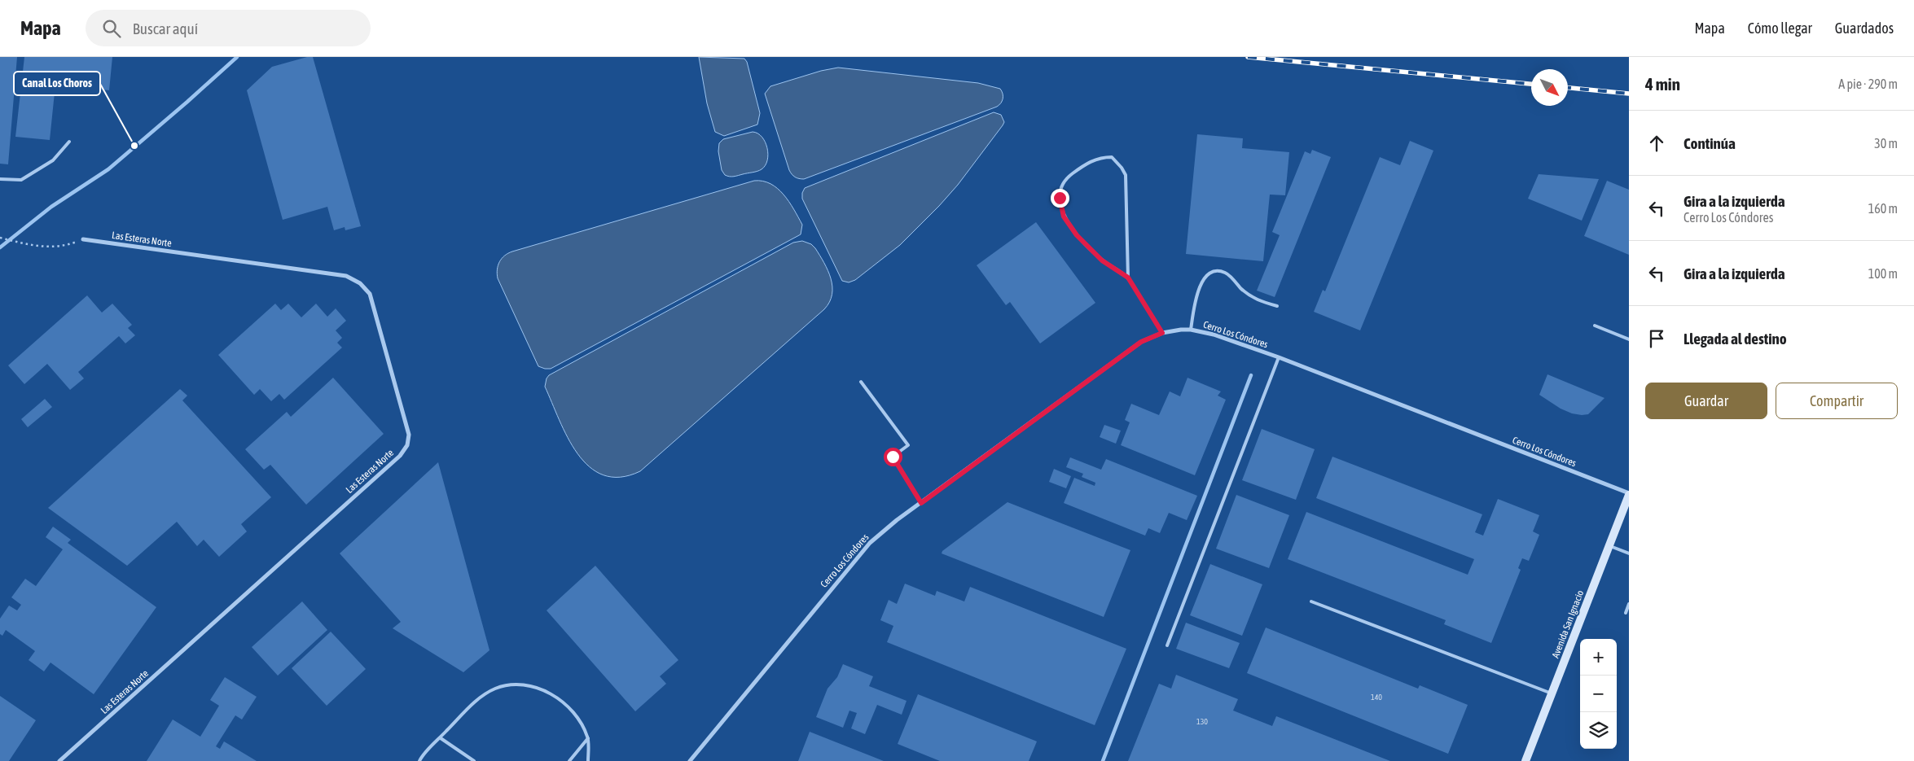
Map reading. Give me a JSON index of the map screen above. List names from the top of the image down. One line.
{"streets":{"main road":["Avenida San Ignacio"],"street":["Las Esteras Norte","Cerro Los Cóndores"]},"crossings":[["Cerro Los Cóndores","Avenida San Ignacio"]],"places":["Canal Los Choros"],"house_numbers":["140","130"],"north":"bottom right","page":{"header":"Mapa","search":"Buscar aquí","nav":["Mapa","Cómo llegar","Guardados"],"heading":["4 min","A pie · 290 m"],"list":[["Continúa","30 m"],["Gira a la izquierda","Cerro Los Cóndores","160 m"],["Gira a la izquierda","100 m"],"Llegada al destino"],"buttons":["Guardar","Compartir"],"map_buttons":["+","−"]}}
